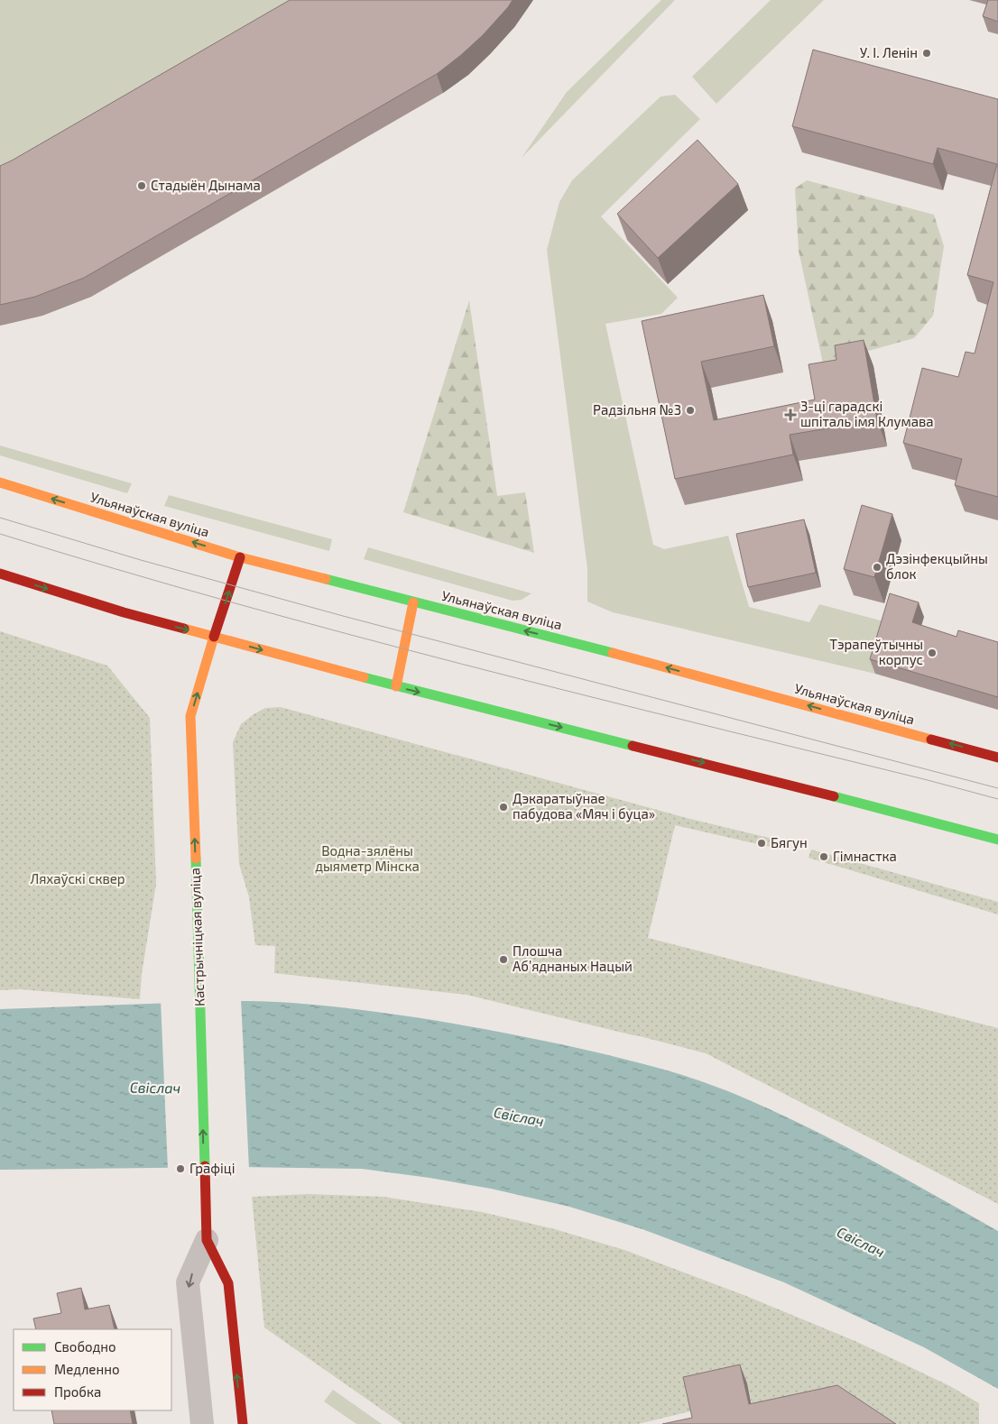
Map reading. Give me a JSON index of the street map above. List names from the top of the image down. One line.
{"streets":{"main road":["Ульянаўская вуліца","Кастрычніцкая вуліца"]},"crossings":[["Ульянаўская вуліца","Кастрычніцкая вуліца"]],"water":["Свіслач"],"parks":["Водна-зялёны дыяметр Мінска","Ляхаўскі сквер"],"places":{"other":["У. І. Ленін","Стадыён Дынама","Радзільня №3","Дэзінфекцыйны блок","Тэрапеўтычны корпус","Дэкаратыўнае пабудова «Мяч і буца»","Бягун","Гімнастка","Плошча Абʼяднаных Нацый","Графіці"],"health":["3-ці гарадскі шпіталь імя Клумава"]},"legend":["Свободно","Медленно","Пробка"]}
